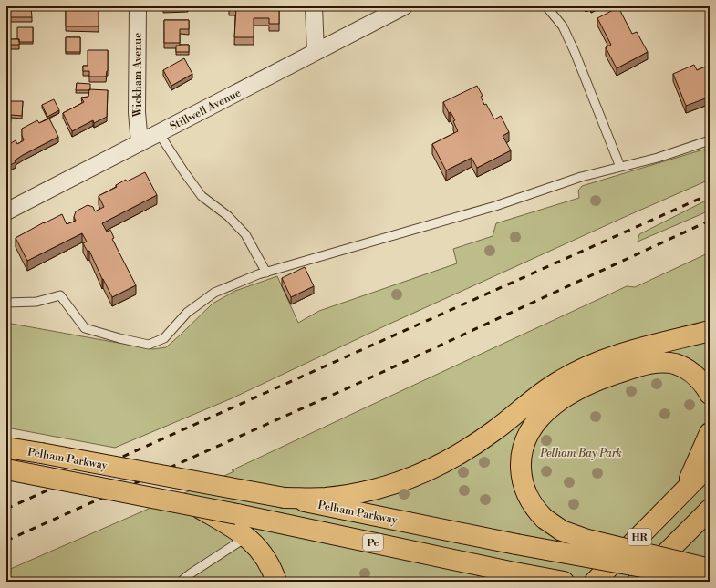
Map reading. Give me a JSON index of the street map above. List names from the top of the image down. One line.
{"streets":{"main road":["Pelham Parkway","HR","Pe"],"street":["Wickham Avenue","Stillwell Avenue"]},"crossings":[["Wickham Avenue","Stillwell Avenue"]],"parks":["Pelham Bay Park"]}
